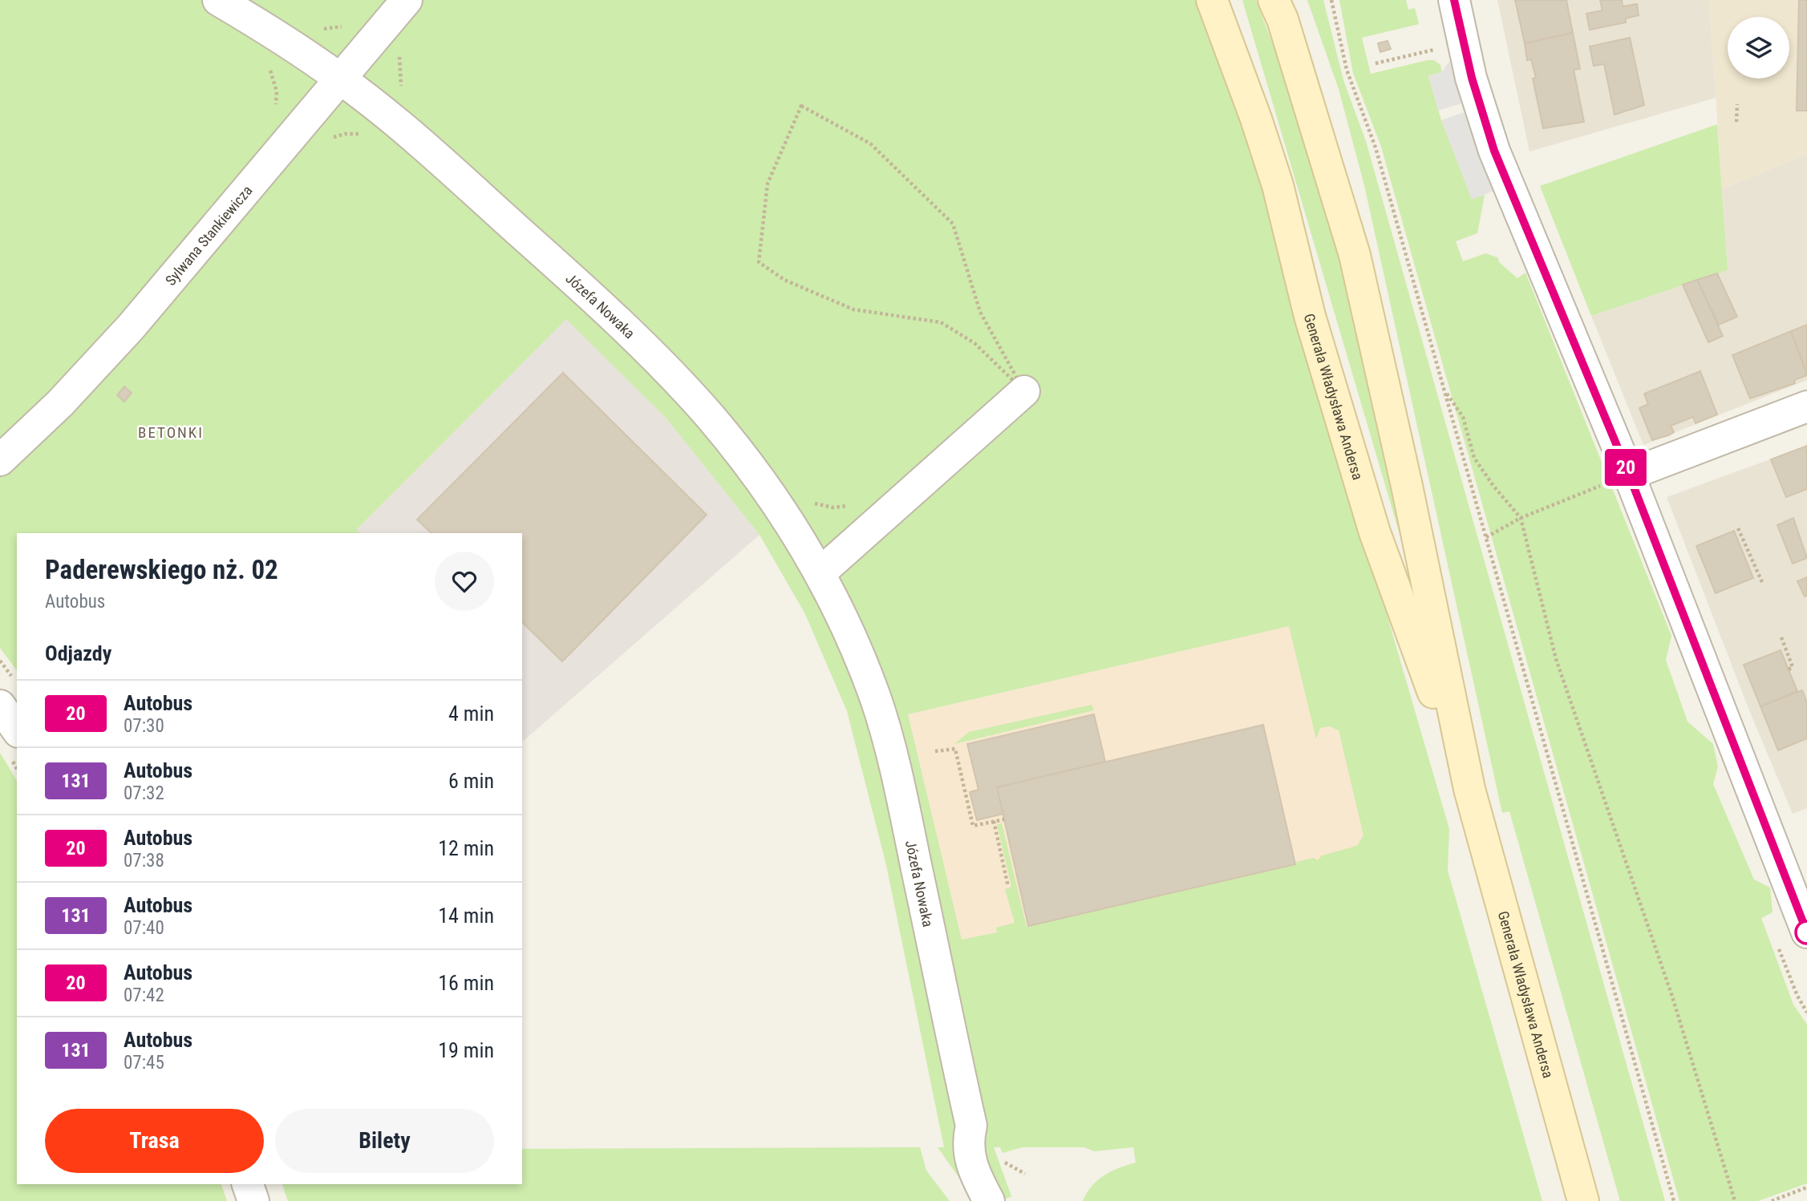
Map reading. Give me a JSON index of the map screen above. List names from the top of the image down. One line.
{"streets":{"main road":["Generała Władysława Andersa"],"street":["Sylwana Stankiewicza","Józefa Nowaka"]},"crossings":[["Sylwana Stankiewicza","Józefa Nowaka"]],"districts":["BETONKI"],"lines":["bus line 20"],"page":{"on_map":"20","heading":[["Paderewskiego nż. 02","Autobus"],"Odjazdy"],"list":[{"mark":"20","name":"Autobus","note":"07:30","value":"4 min"},{"mark":"131","name":"Autobus","note":"07:32","value":"6 min"},{"mark":"20","name":"Autobus","note":"07:38","value":"12 min"},{"mark":"131","name":"Autobus","note":"07:40","value":"14 min"},{"mark":"20","name":"Autobus","note":"07:42","value":"16 min"},{"mark":"131","name":"Autobus","note":"07:45","value":"19 min"}],"buttons":["Trasa","Bilety"]}}
